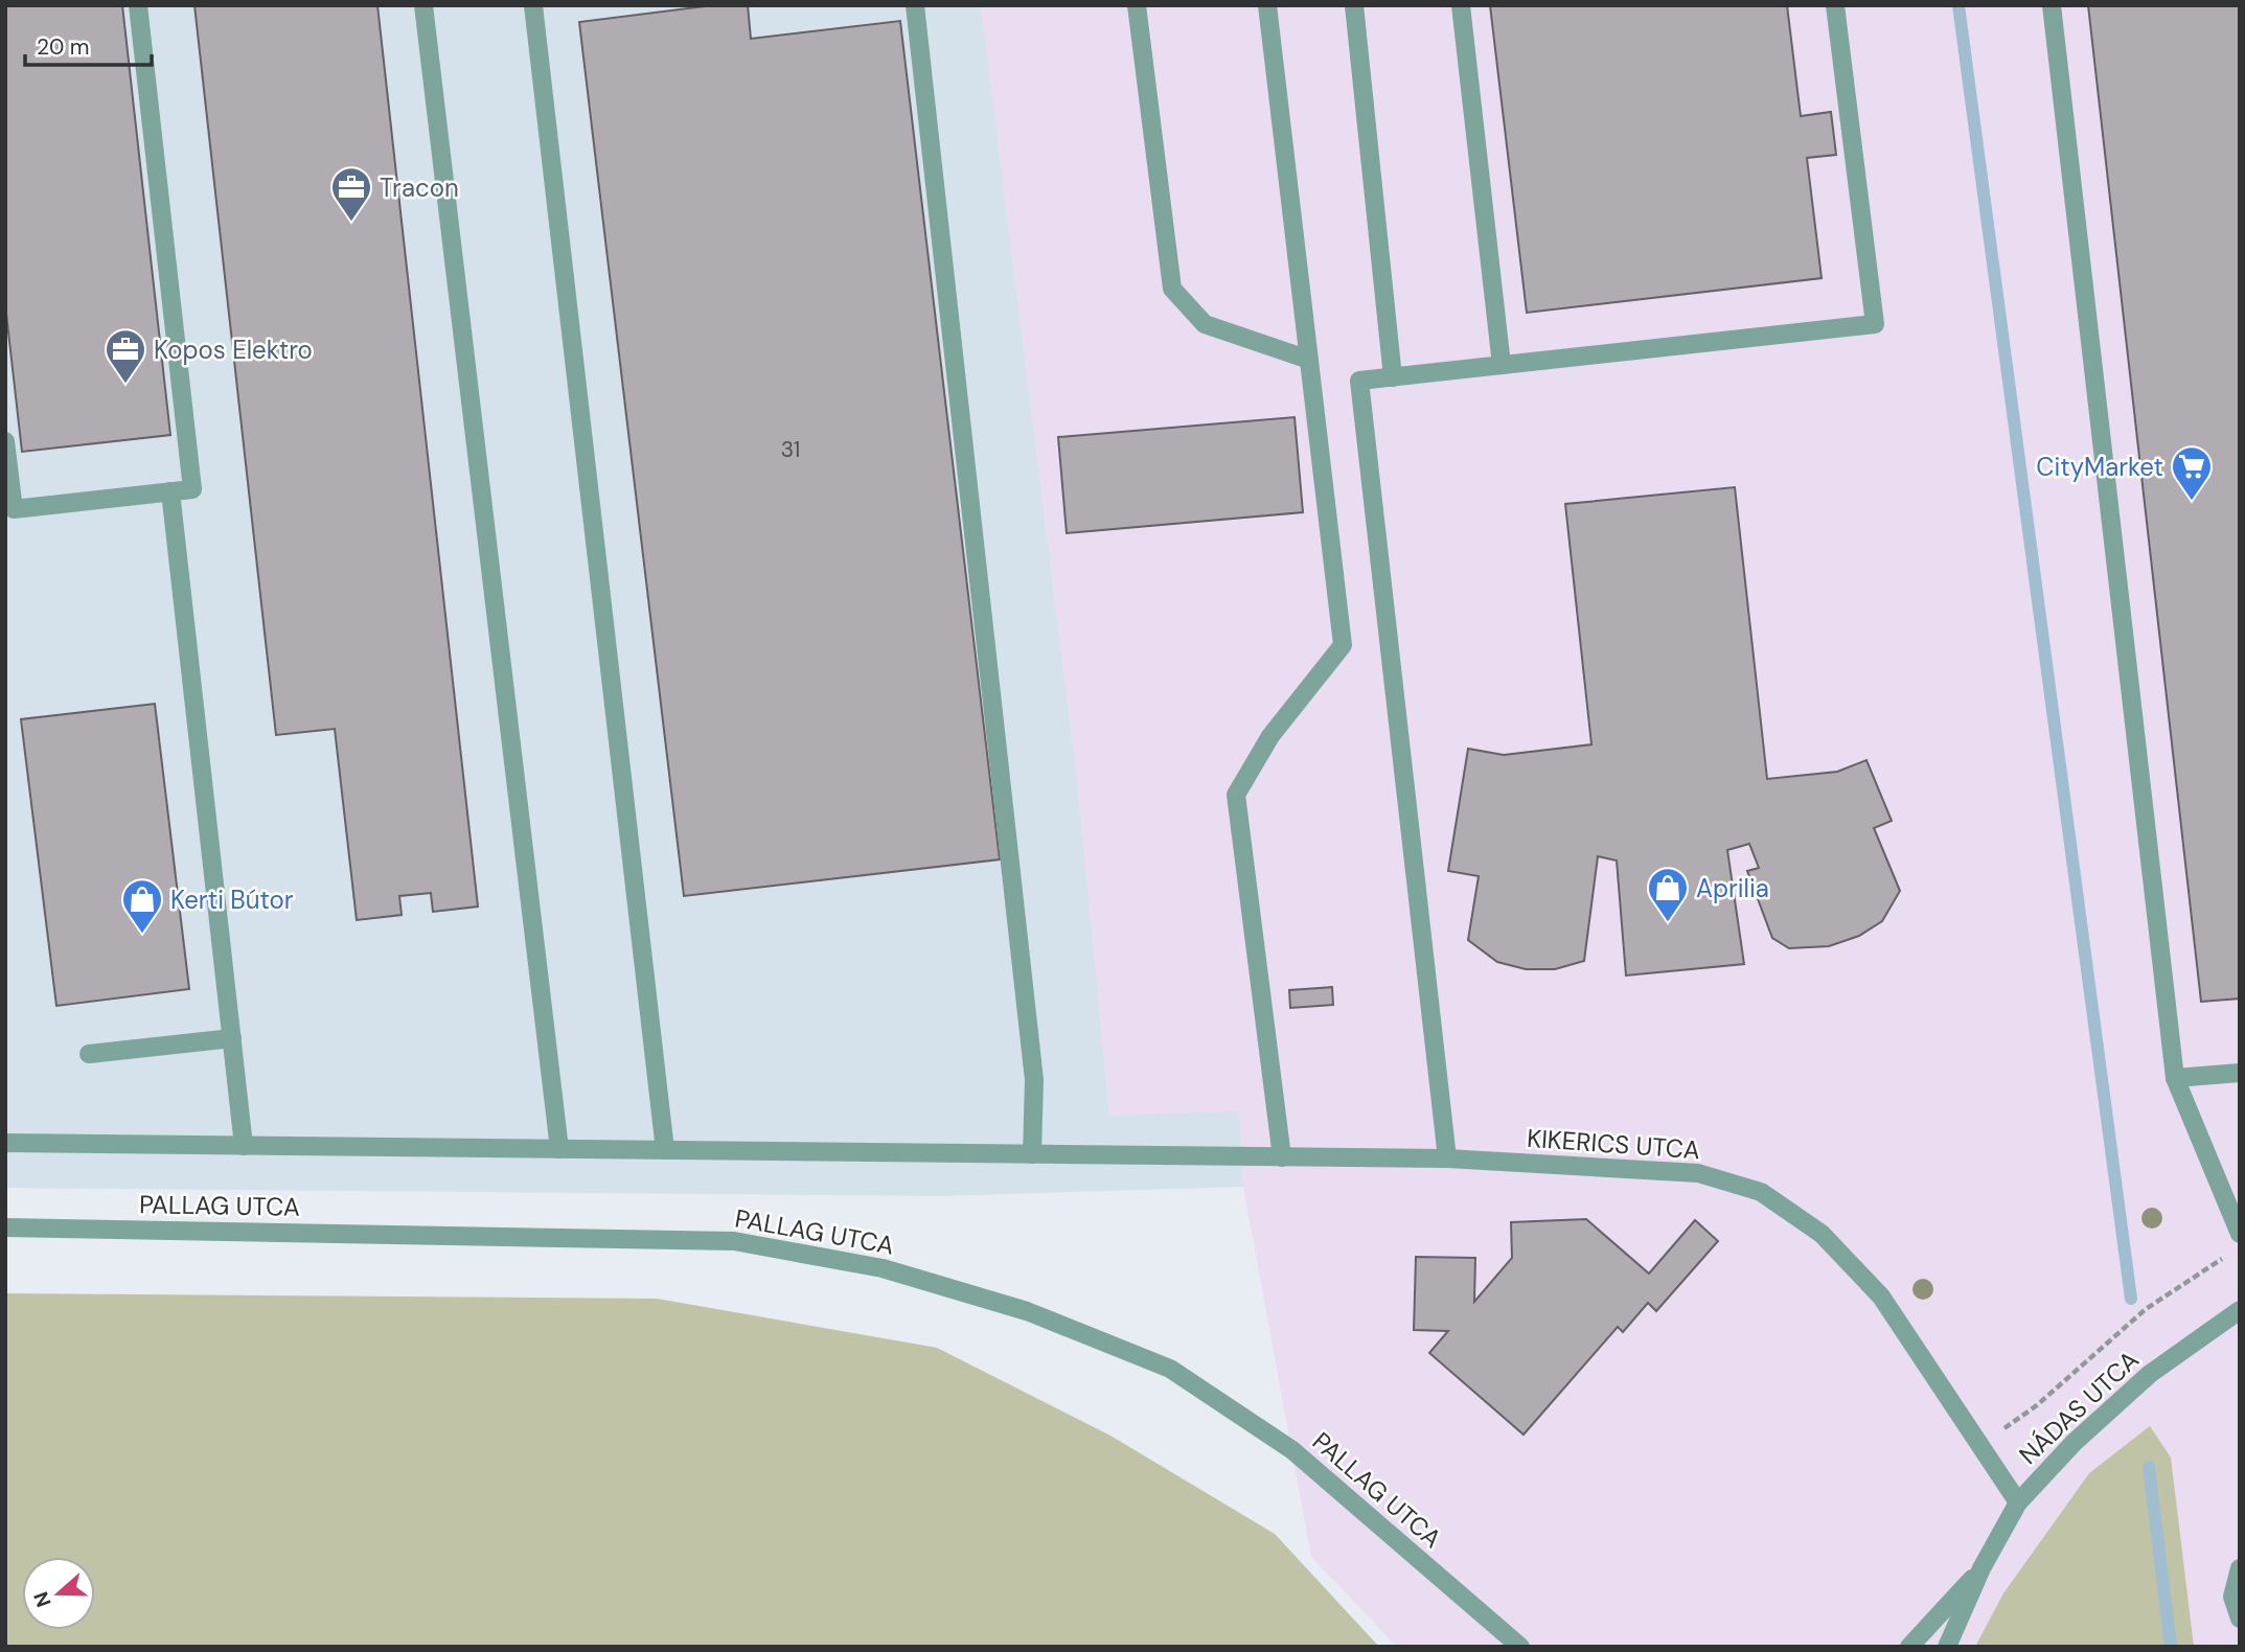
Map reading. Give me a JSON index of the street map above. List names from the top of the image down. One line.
{"streets":{"street":["KIKERICS UTCA","PALLAG UTCA","NÁDAS UTCA"]},"crossings":[["KIKERICS UTCA","NÁDAS UTCA"]],"places":{"office":["Tracon","Kopos Elektro"],"supermarket":["CityMarket"],"shop":["Aprilia","Kerti Bútor"]},"house_numbers":["31"],"scale_bar":"20 m","north":"left"}
